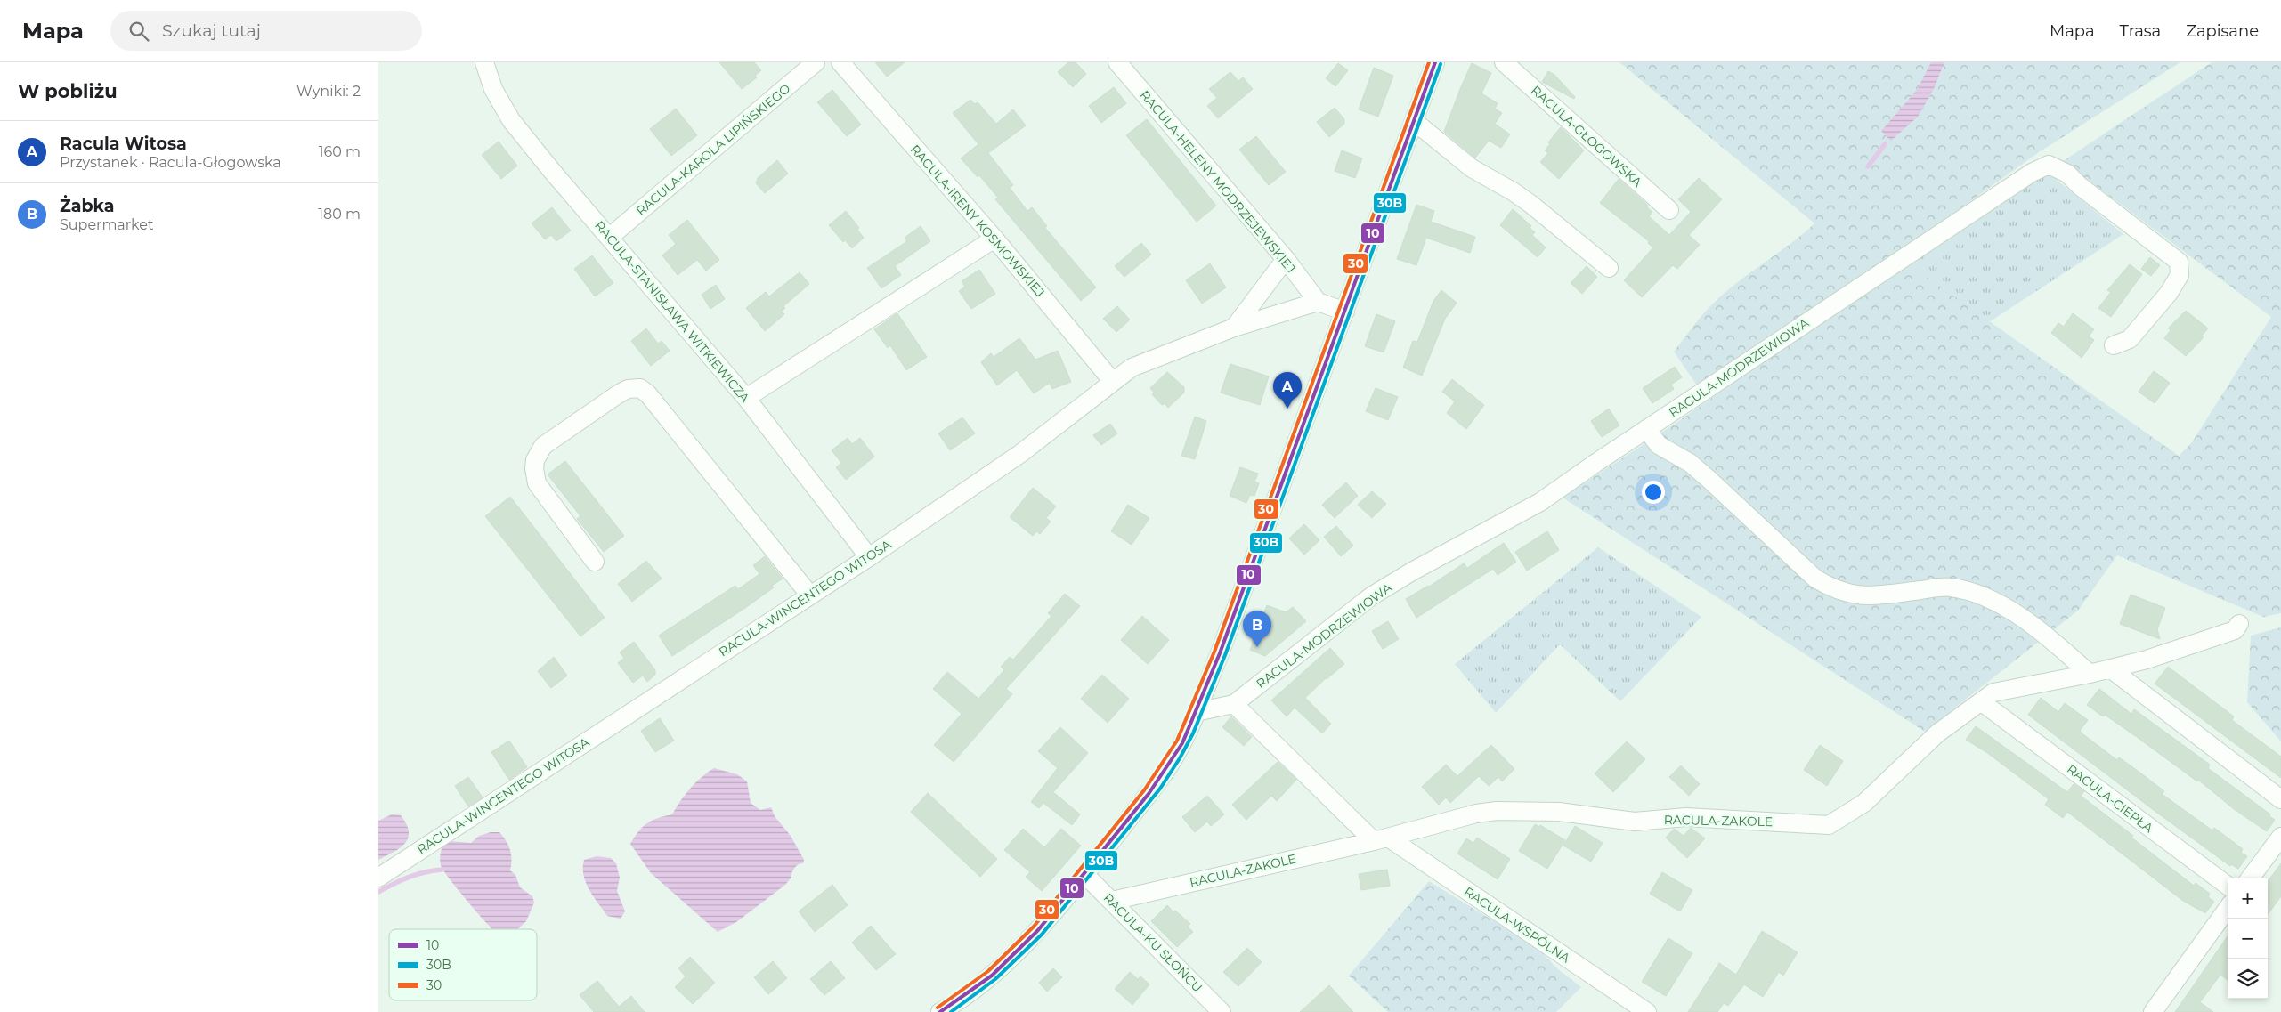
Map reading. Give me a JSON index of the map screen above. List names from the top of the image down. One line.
{"streets":{"street":["RACULA-GŁOGOWSKA","RACULA-KAROLA LIPIŃSKIEGO","RACULA-HELENY MODRZEJEWSKIEJ","RACULA-IRENY KOSMOWSKIEJ","RACULA-STANISŁAWA WITKIEWICZA","RACULA-MODRZEWIOWA","RACULA-WINCENTEGO WITOSA","RACULA-CIEPŁA","RACULA-ZAKOLE","RACULA-WSPÓLNA","RACULA-KU SŁOŃCU"]},"crossings":[["RACULA-KAROLA LIPIŃSKIEGO","RACULA-STANISŁAWA WITKIEWICZA"],["RACULA-HELENY MODRZEJEWSKIEJ","RACULA-WINCENTEGO WITOSA"],["RACULA-IRENY KOSMOWSKIEJ","RACULA-WINCENTEGO WITOSA"],["RACULA-STANISŁAWA WITKIEWICZA","RACULA-WINCENTEGO WITOSA"],["RACULA-CIEPŁA","RACULA-ZAKOLE"],["RACULA-ZAKOLE","RACULA-WSPÓLNA"],["RACULA-ZAKOLE","RACULA-KU SŁOŃCU"]],"lines":["transit line 10","transit line 30","transit line 30B"],"legend":["10","30B","30"],"page":{"header":"Mapa","search":"Szukaj tutaj","nav":["Mapa","Trasa","Zapisane"],"heading":["W pobliżu","Wyniki: 2"],"list":[{"mark":"A","name":"Racula Witosa","note":"Przystanek · Racula-Głogowska","value":"160 m"},{"mark":"B","name":"Żabka","note":"Supermarket","value":"180 m"}],"pins":["A","B"],"map_buttons":["+","−"]}}
